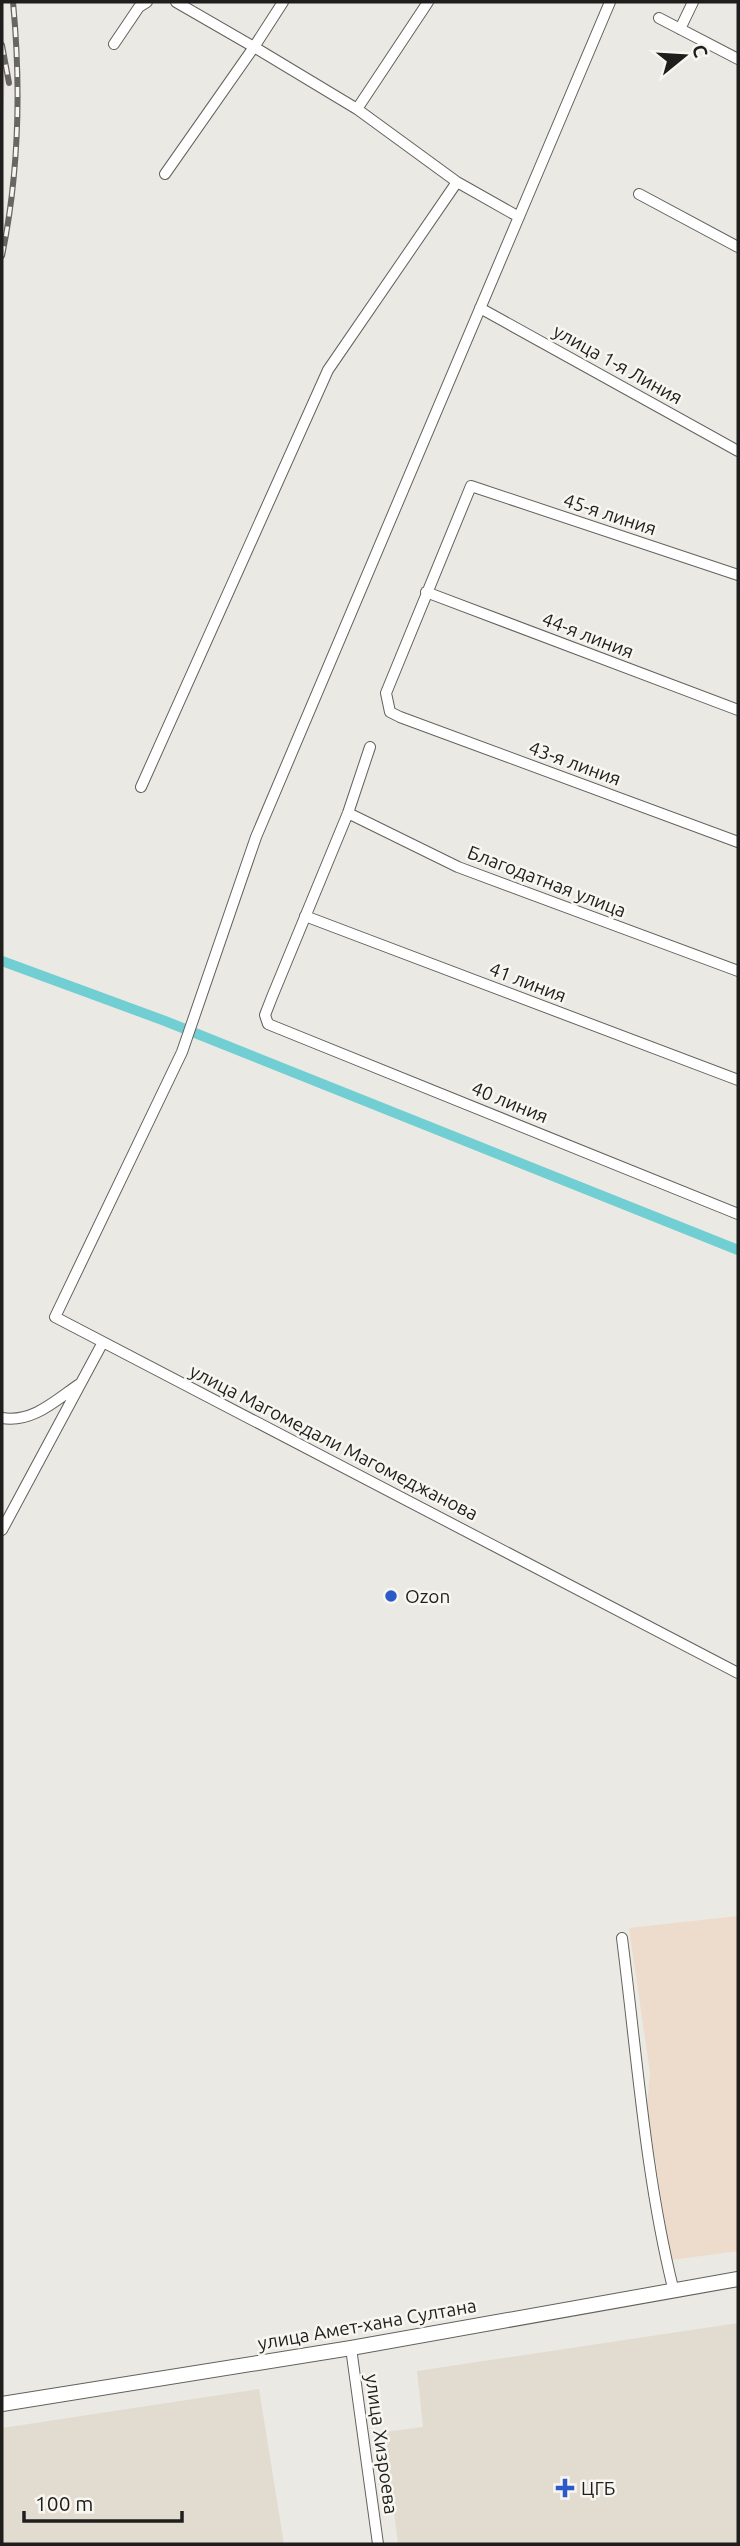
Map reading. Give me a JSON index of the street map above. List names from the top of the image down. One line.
{"streets":{"main road":["улица Амет-хана Султана"],"street":["улица 1-я Линия","45-я линия","44-я линия","43-я линия","Благодатная улица","41 линия","40 линия","улица Магомедали Магомеджановa","улица Хизроева"]},"crossings":[["улица 1-я Линия","улица Магомедали Магомеджановa"],["45-я линия","44-я линия"],["45-я линия","43-я линия"],["44-я линия","43-я линия"],["41 линия","40 линия"],["улица Амет-хана Султана","улица Хизроева"]],"places":{"other":["Ozon"],"health":["ЦГБ"]},"scale_bar":"100 m","north":"right"}
